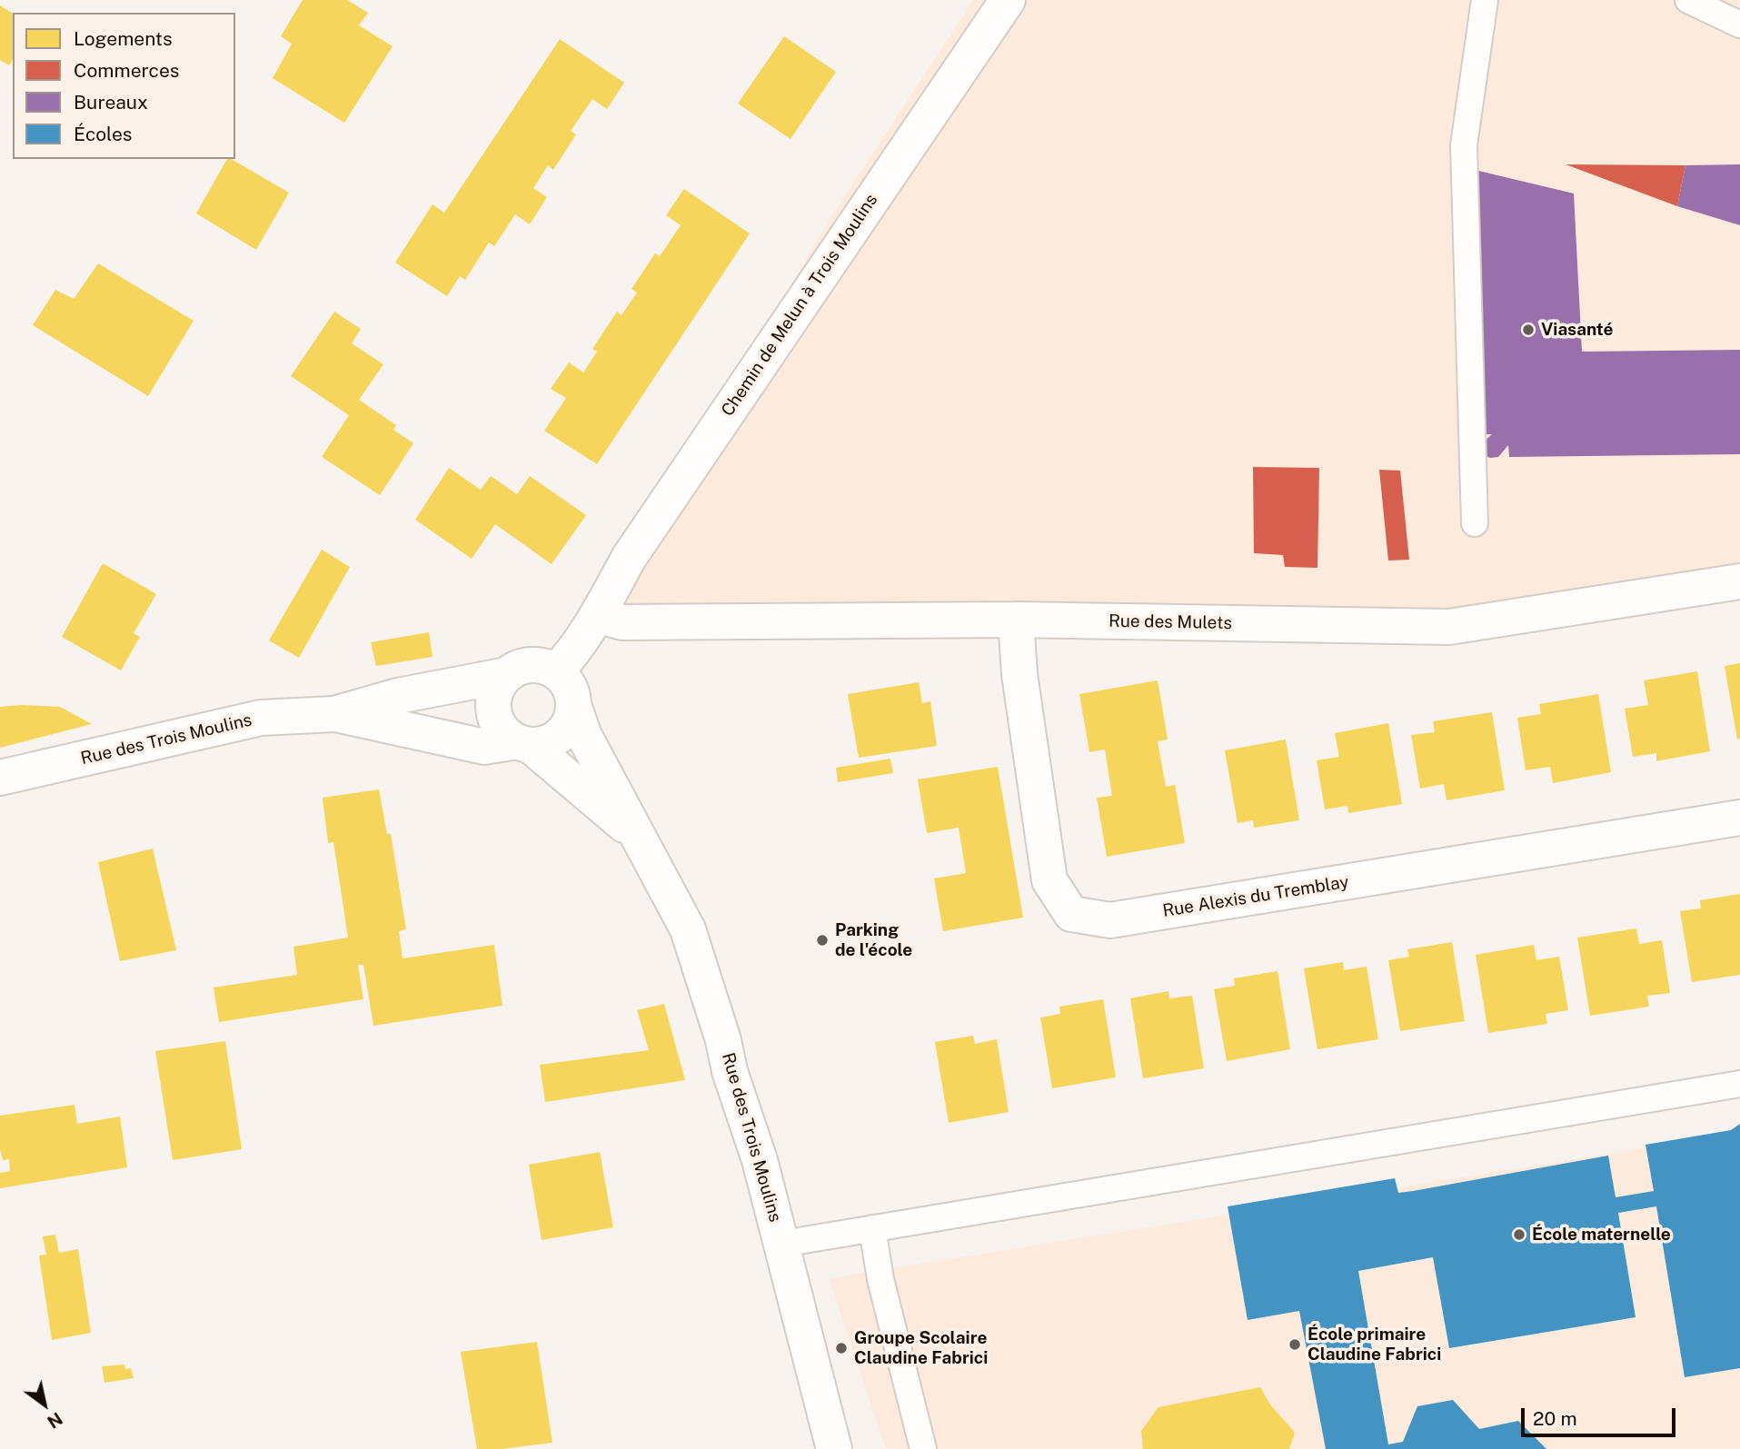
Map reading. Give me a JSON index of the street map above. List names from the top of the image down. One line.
{"streets":{"street":["Chemin de Melun à Trois Moulins","Rue des Mulets","Rue des Trois Moulins","Rue Alexis du Tremblay"]},"crossings":[["Chemin de Melun à Trois Moulins","Rue des Mulets"],["Chemin de Melun à Trois Moulins","Rue des Trois Moulins"],["Rue des Mulets","Rue Alexis du Tremblay"]],"places":["Viasanté","Parking de l'école","École maternelle","École primaire Claudine Fabrici","Groupe Scolaire Claudine Fabrici"],"legend":["Logements","Commerces","Bureaux","Écoles"],"scale_bar":"20 m","north":"bottom right"}
